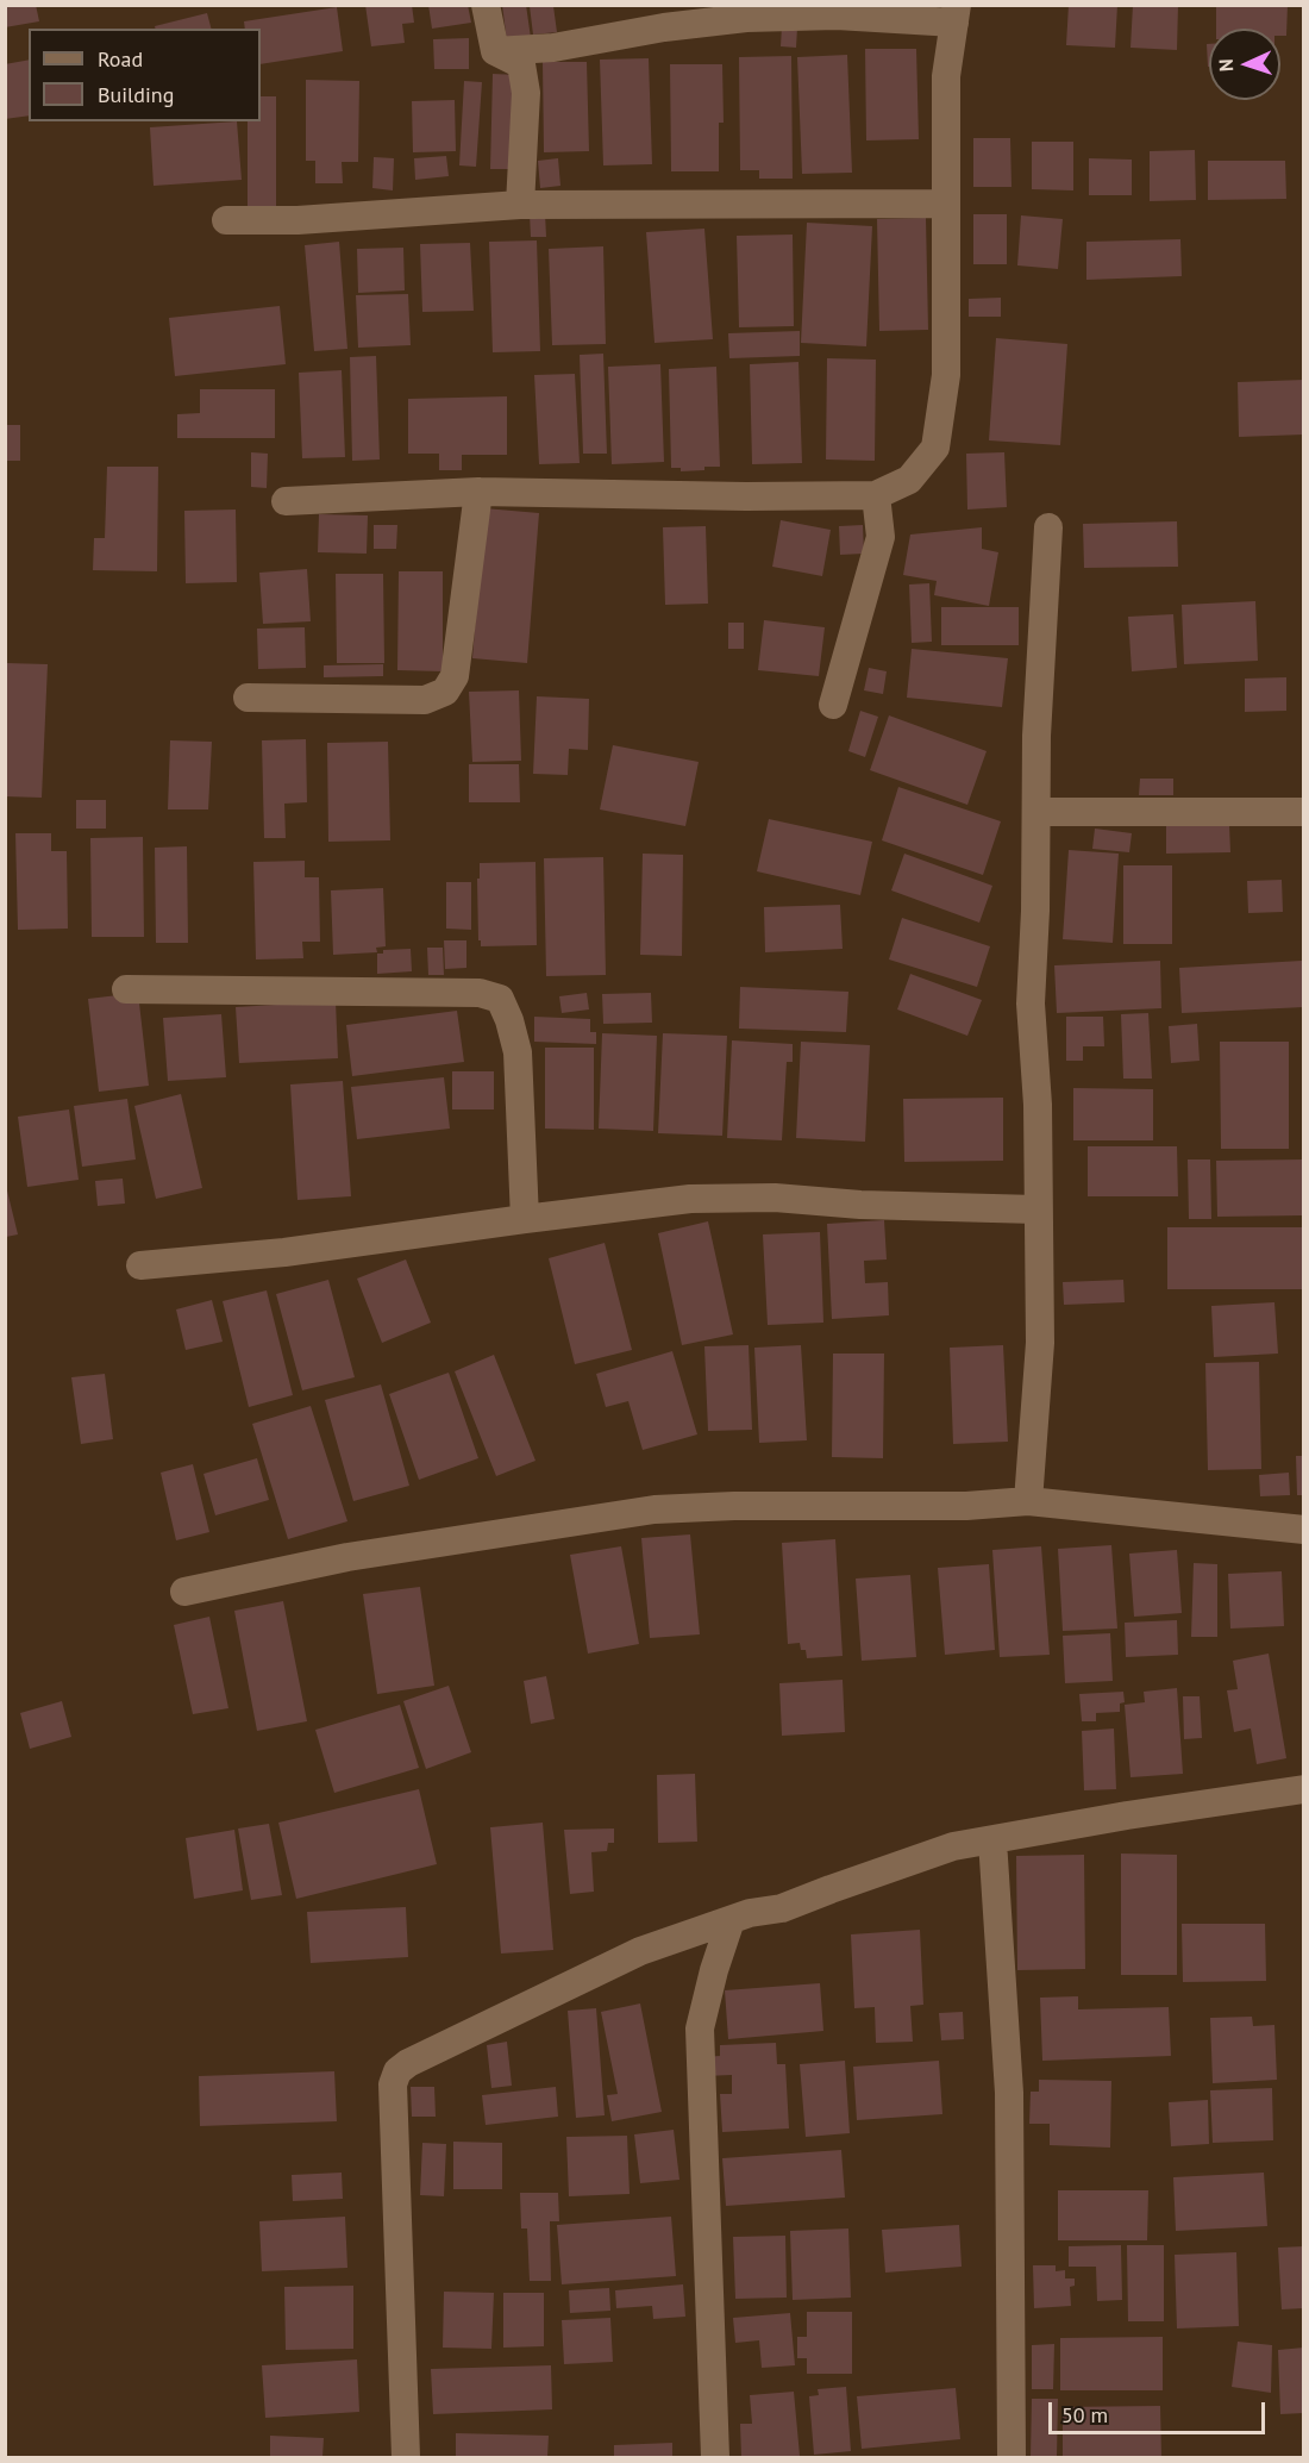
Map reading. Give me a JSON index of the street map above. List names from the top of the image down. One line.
{"legend":["Road","Building"],"scale_bar":"50 m","north":"left"}
